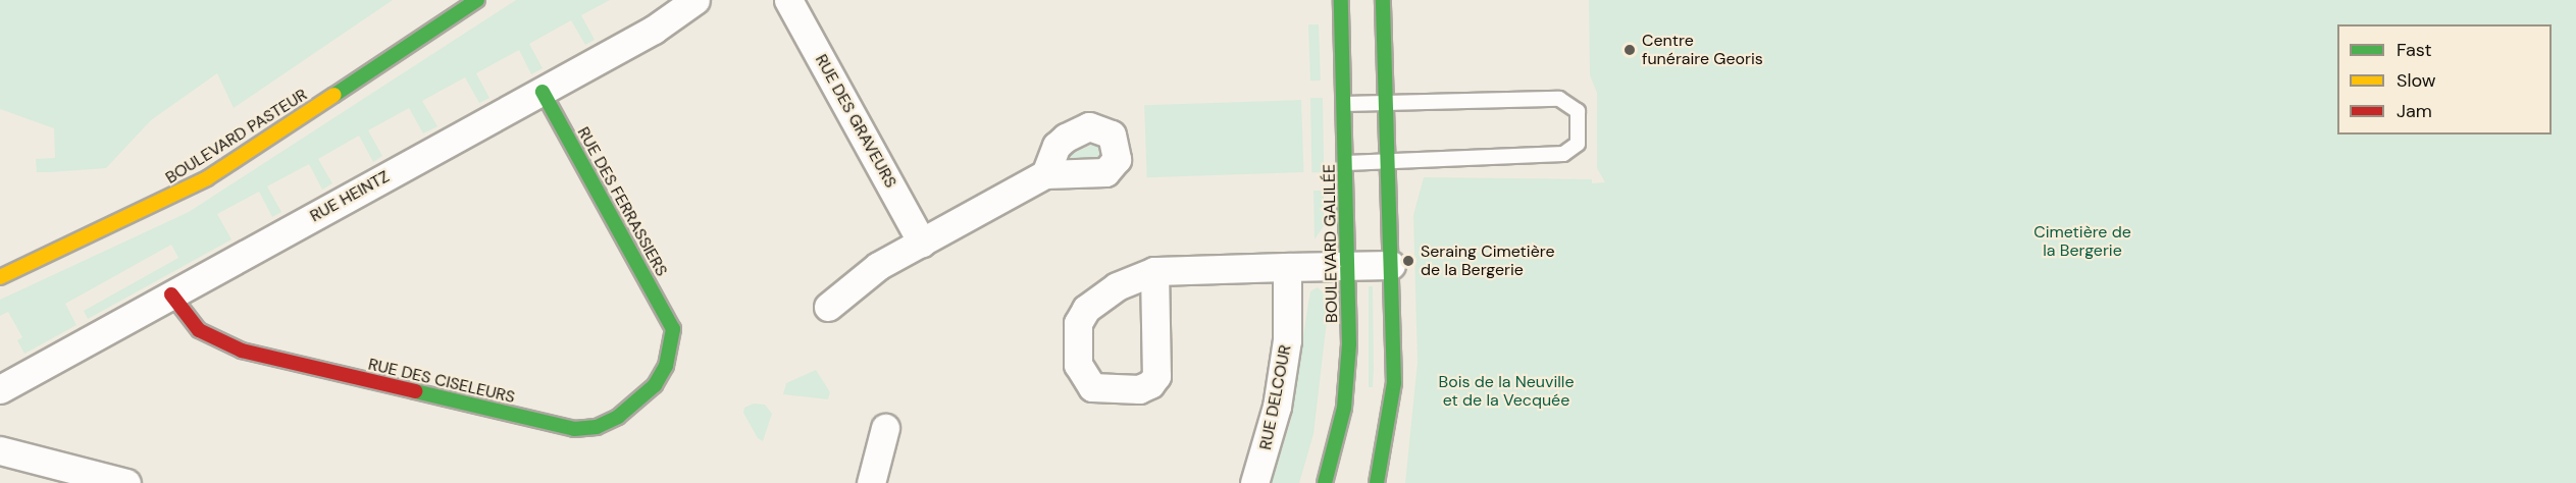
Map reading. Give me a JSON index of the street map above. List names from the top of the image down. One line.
{"streets":{"street":["RUE DES GRAVEURS","BOULEVARD PASTEUR","RUE HEINTZ","RUE DES FERRASSIERS","BOULEVARD GALILÉE","RUE DES CISELEURS","RUE DELCOUR"]},"crossings":[["RUE HEINTZ","RUE DES FERRASSIERS"],["RUE HEINTZ","RUE DES CISELEURS"],["RUE DES FERRASSIERS","RUE DES CISELEURS"]],"parks":["Cimetière de la Bergerie","Bois de la Neuville et de la Vecquée"],"places":["Centre funéraire Georis","Seraing Cimetière de la Bergerie"],"legend":["Fast","Slow","Jam"]}
